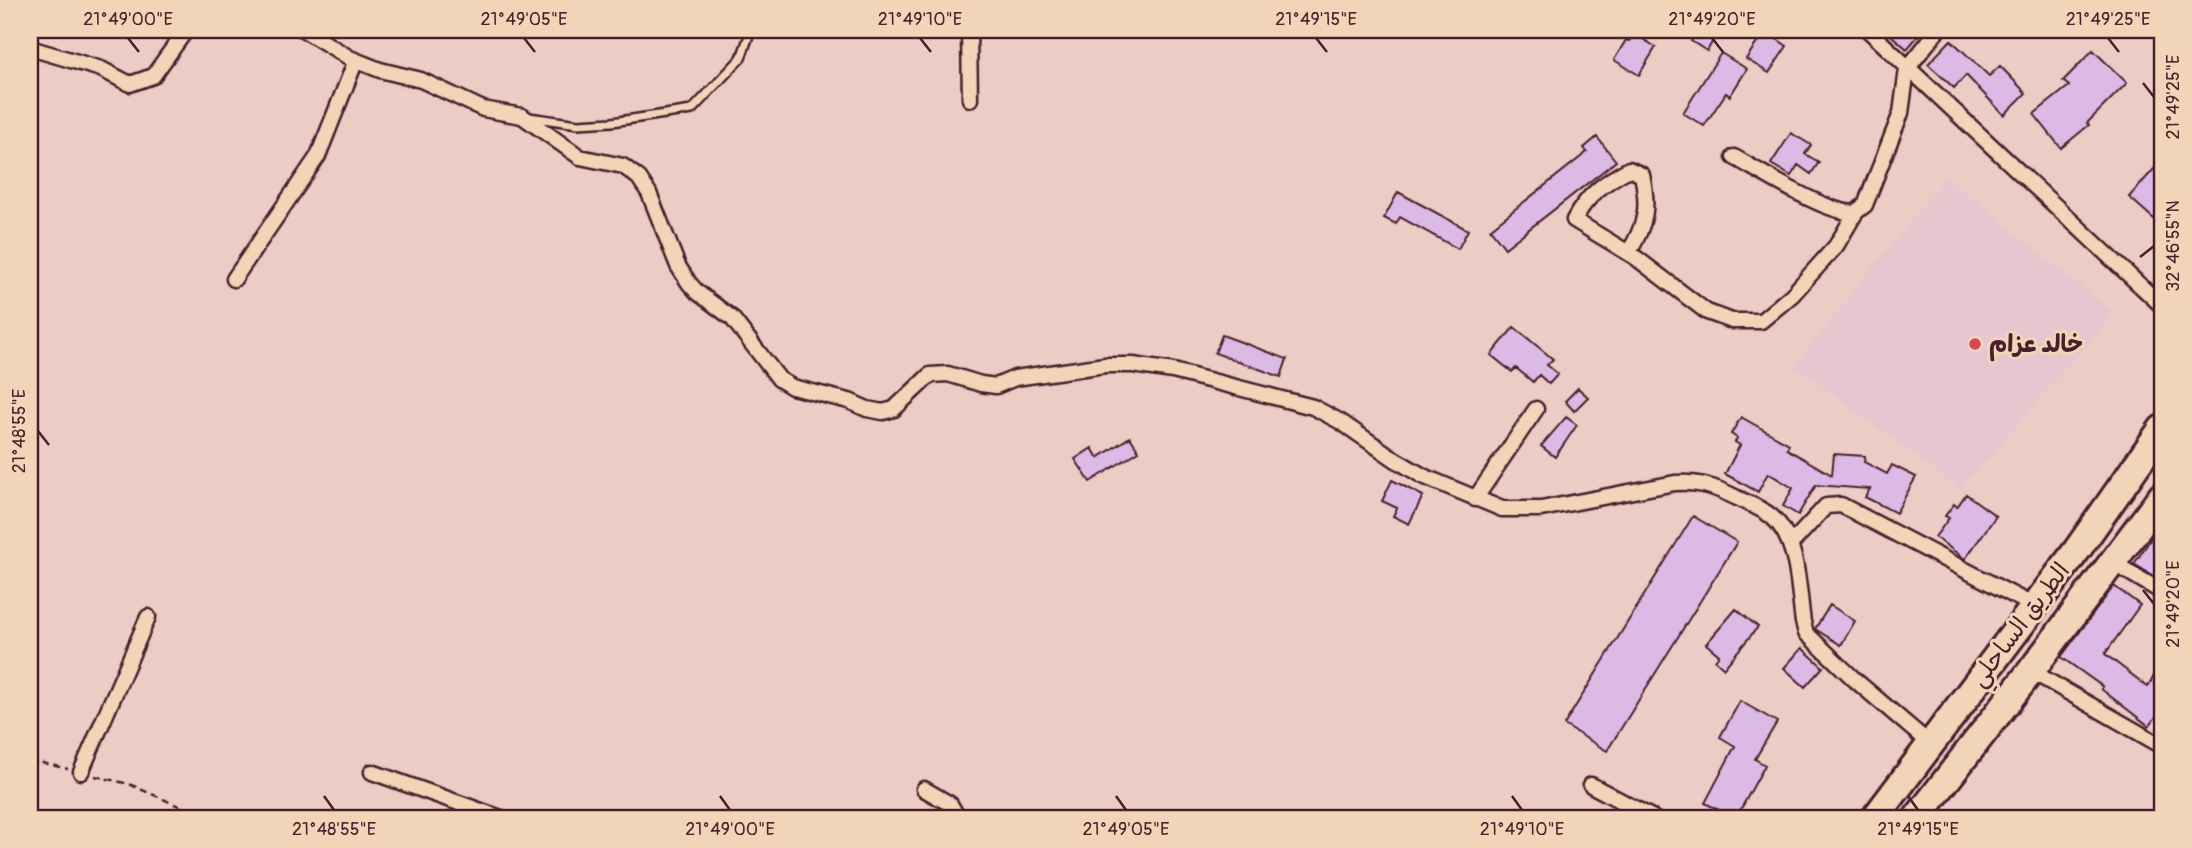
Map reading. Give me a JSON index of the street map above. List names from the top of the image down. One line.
{"streets":{"highway":["الطريق الساحلي"]},"places":["خالد عزام"],"coordinates":["21°49'00\"E","21°49'05\"E","21°49'10\"E","21°49'15\"E","21°49'20\"E","21°49'25\"E","32°46'55\"N","21°48'55\"E"]}
